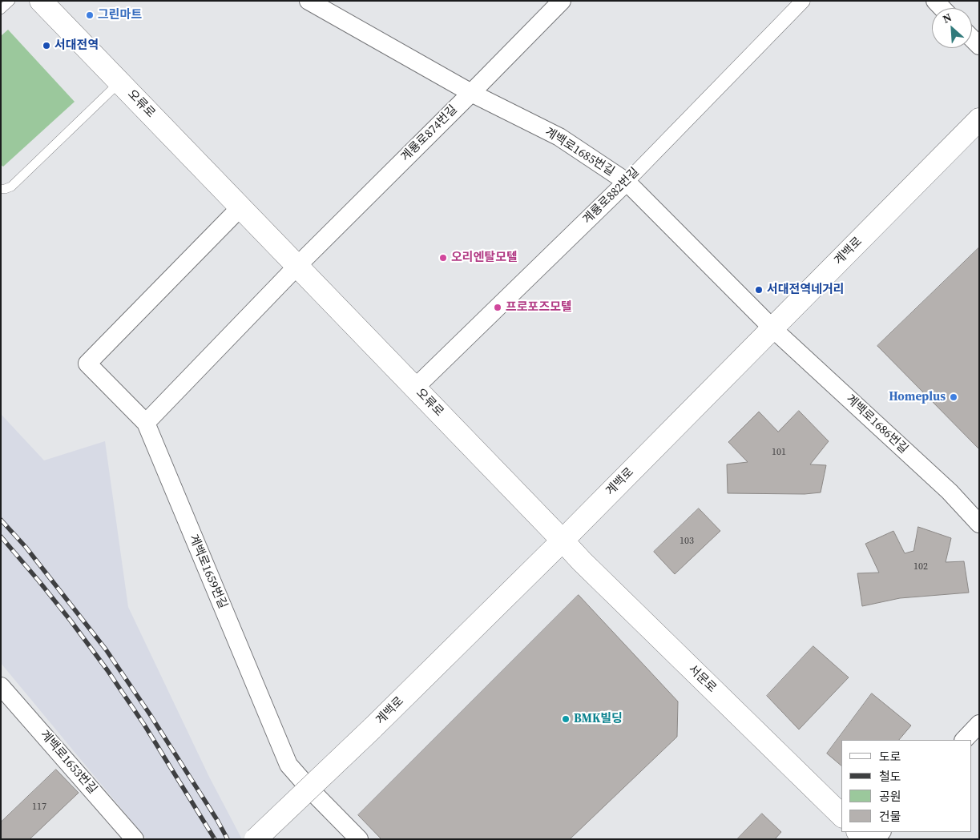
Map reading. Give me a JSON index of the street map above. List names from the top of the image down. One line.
{"streets":{"main road":["오류로","계백로","서문로"],"street":["계룡로874번길","계백로1685번길","계룡로882번길","계백로1686번길","계백로1659번길","계백로1653번길"]},"crossings":[["오류로","계룡로874번길"],["오류로","계룡로882번길"],["오류로","계백로"],["오류로","계백로1659번길"],["오류로","서문로"],["계룡로874번길","계백로1685번길"],["계백로1685번길","계룡로882번길"],["계백로1685번길","계백로"],["계백로1685번길","계백로1686번길"],["계백로","계백로1686번길"],["계백로","서문로"]],"places":["그린마트","서대전역","오리엔탈모텔","서대전역네거리","프로포즈모텔","Homeplus","BMK빌딩"],"house_numbers":["101","103","102","117"],"legend":["도로","철도","공원","건물"],"north":"top left"}
